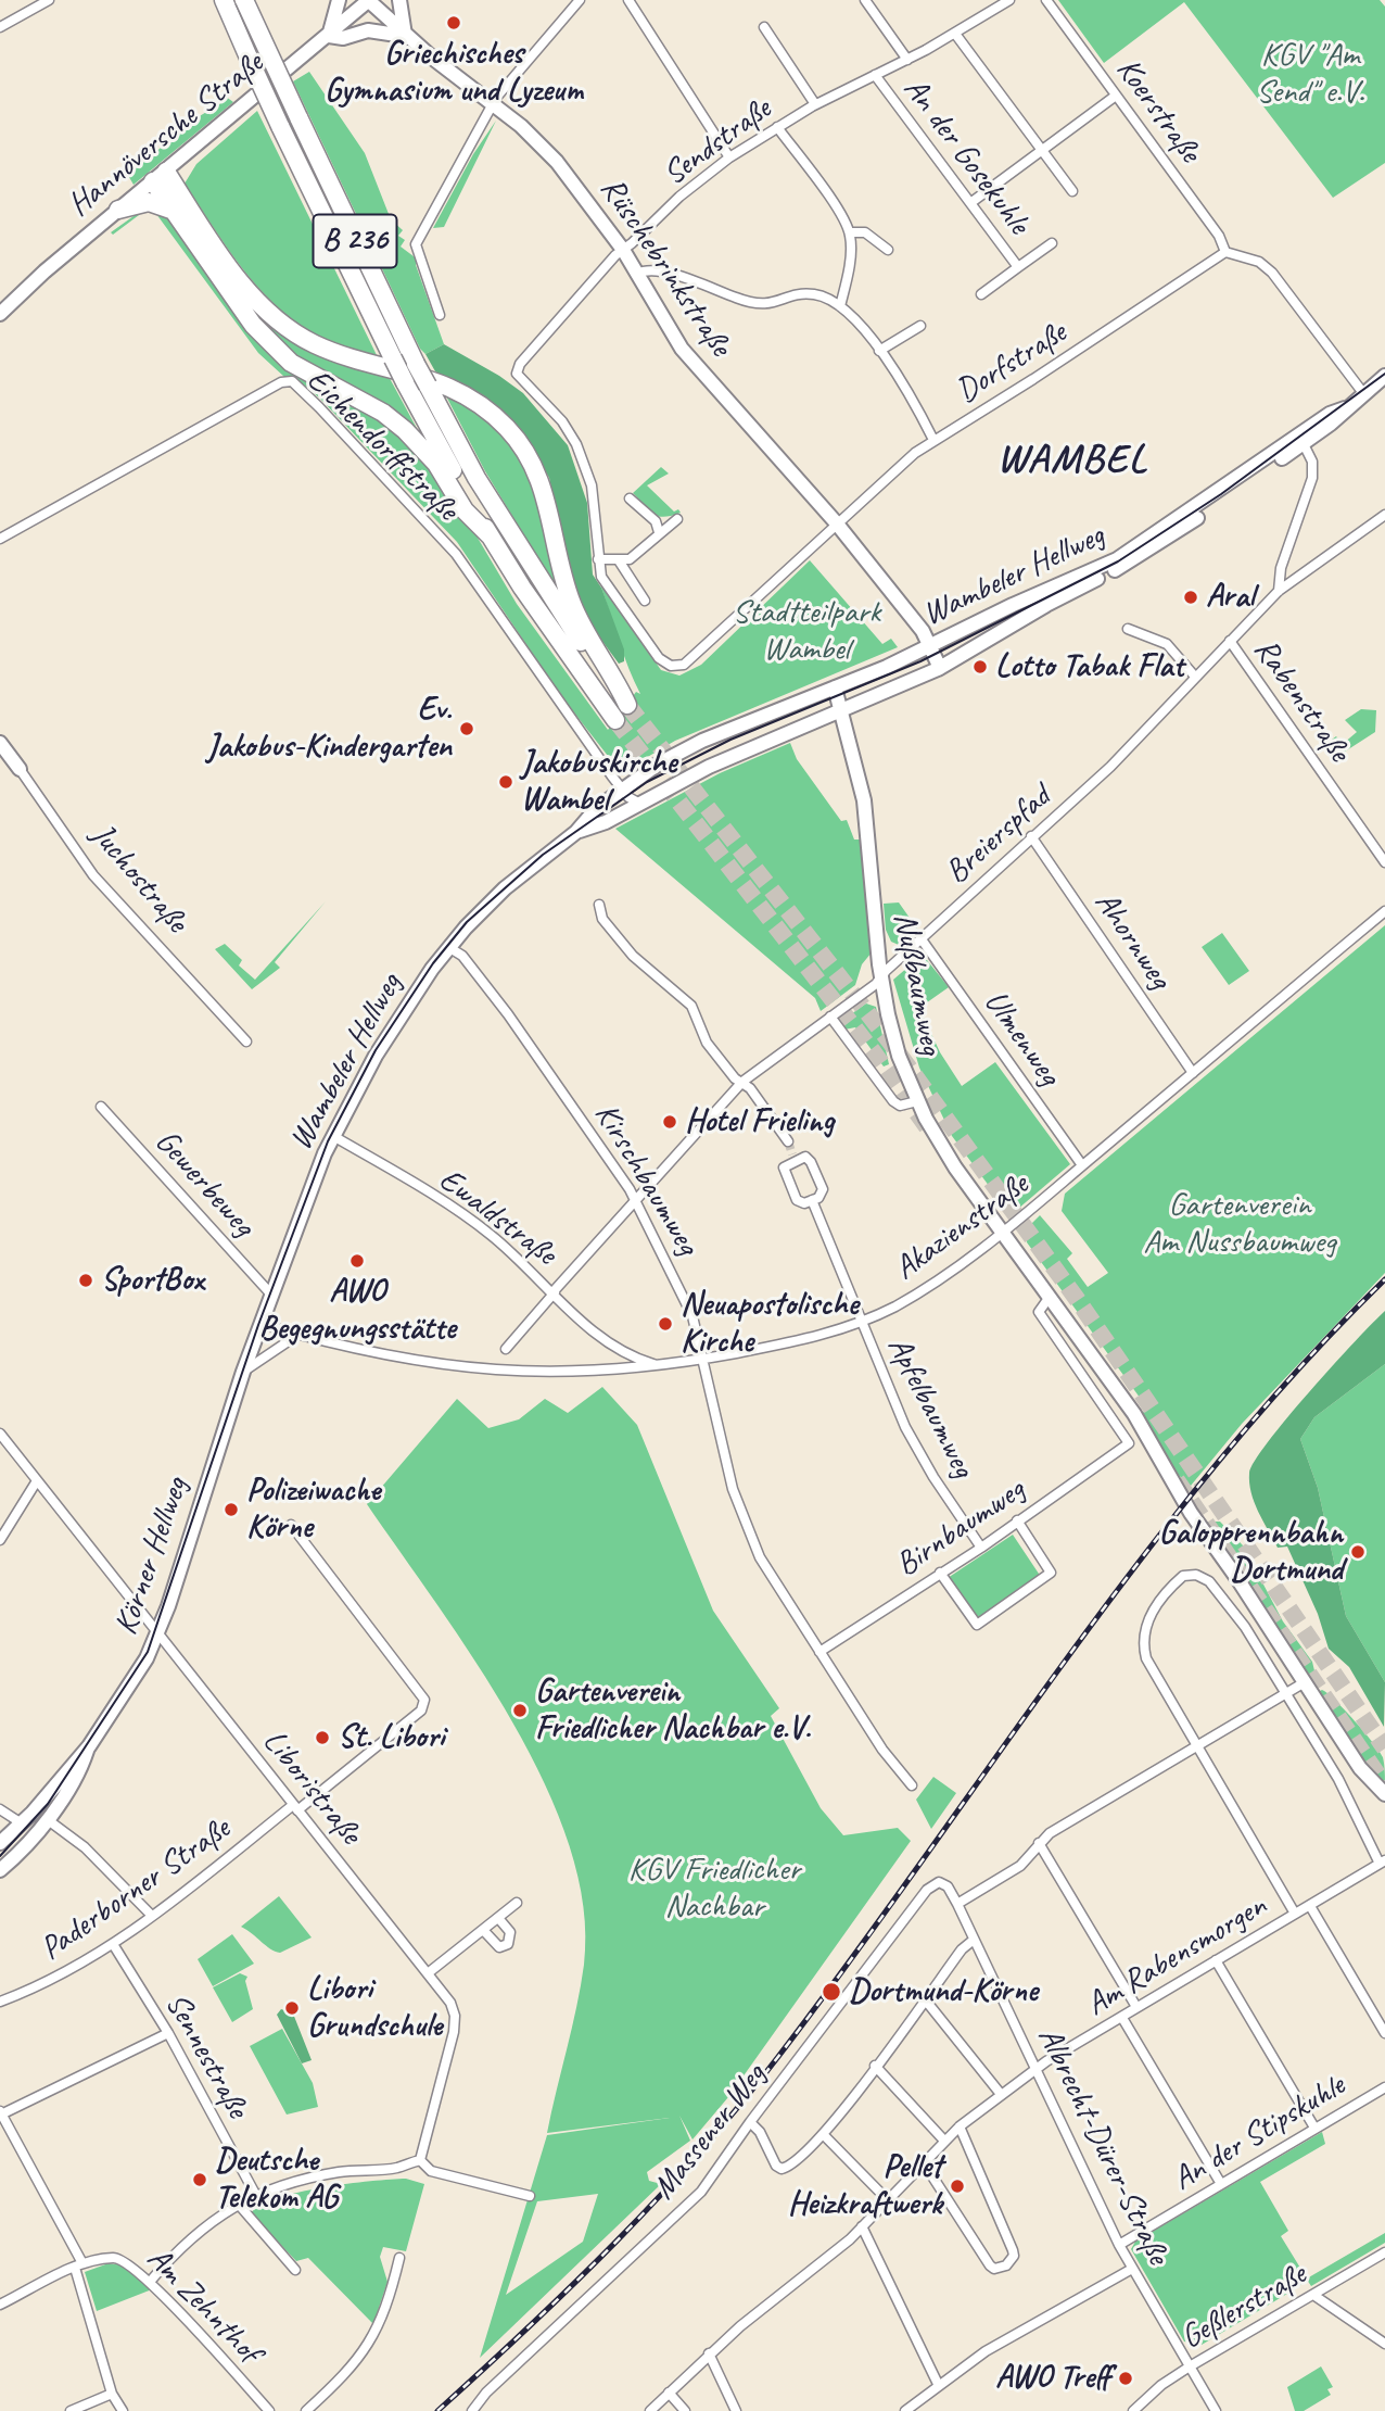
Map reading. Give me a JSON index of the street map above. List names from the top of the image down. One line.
{"streets":{"highway":["B 236"],"main road":["Hannöversche Straße","Rüschebrinkstraße","Wambeler Hellweg","Juchostraße","Nußbaumweg","Körner Hellweg"],"street":["Koerstraße","Sendstraße","An der Gosekuhle","Dorfstraße","Eichendorffstraße","Rabenstraße","Breierspfad","Ahornweg","Ulmenweg","Kirschbaumweg","Gewerbeweg","Ewaldstraße","Akazienstraße","Apfelbaumweg","Birnbaumweg","Liboristraße","Paderborner Straße","Am Rabensmorgen","Sennestraße","Massener Weg","An der Stipskuhle","Albrecht-Dürer-Straße","Am Zehnthof","Geßlerstraße"]},"crossings":[["Koerstraße","Dorfstraße"],["Hannöversche Straße","B 236"],["Hannöversche Straße","Rüschebrinkstraße"],["Sendstraße","An der Gosekuhle"],["Sendstraße","Rüschebrinkstraße"],["Sendstraße","Dorfstraße"],["Rüschebrinkstraße","Dorfstraße"],["Rüschebrinkstraße","Wambeler Hellweg"],["Eichendorffstraße","Wambeler Hellweg"],["Wambeler Hellweg","Nußbaumweg"],["Wambeler Hellweg","Kirschbaumweg"],["Wambeler Hellweg","Gewerbeweg"],["Wambeler Hellweg","Ewaldstraße"],["Wambeler Hellweg","Akazienstraße"],["Wambeler Hellweg","Körner Hellweg"],["Rabenstraße","Breierspfad"],["Breierspfad","Ahornweg"],["Breierspfad","Nußbaumweg"],["Breierspfad","Ulmenweg"],["Breierspfad","Kirschbaumweg"],["Breierspfad","Ewaldstraße"],["Ahornweg","Akazienstraße"],["Nußbaumweg","Akazienstraße"],["Nußbaumweg","Birnbaumweg"],["Ulmenweg","Akazienstraße"],["Kirschbaumweg","Akazienstraße"],["Kirschbaumweg","Birnbaumweg"],["Ewaldstraße","Akazienstraße"],["Akazienstraße","Apfelbaumweg"],["Apfelbaumweg","Birnbaumweg"],["Körner Hellweg","Liboristraße"],["Liboristraße","Paderborner Straße"],["Paderborner Straße","Sennestraße"],["Am Rabensmorgen","Albrecht-Dürer-Straße"],["Massener Weg","Albrecht-Dürer-Straße"],["An der Stipskuhle","Albrecht-Dürer-Straße"],["Albrecht-Dürer-Straße","Geßlerstraße"]],"districts":["WAMBEL"],"parks":["KGV \"Am Send\" e.V.","Stadtteilpark Wambel","Gartenverein Am Nussbaumweg","KGV Friedlicher Nachbar"],"places":["Griechisches Gymnasium und Lyzeum","Aral","Lotto Tabak Flat","Ev. Jakobus-Kindergarten","Jakobuskirche Wambel","Hotel Frieling","AWO Begegnungsstätte","SportBox","Neuapostolische Kirche","Polizeiwache Körne","Galopprennbahn Dortmund","Gartenverein Friedlicher Nachbar e.V.","St. Libori","Dortmund-Körne","Libori Grundschule","Deutsche Telekom AG","Pellet Heizkraftwerk","AWO Treff"]}
